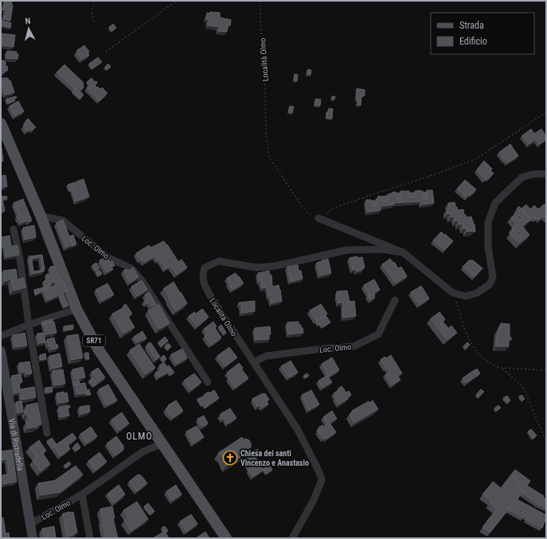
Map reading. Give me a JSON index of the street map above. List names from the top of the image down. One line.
{"streets":{"main road":["SR71"],"street":["Località Olmo","Loc. Olmo","Via di Ristradella"]},"crossings":[["Località Olmo","Loc. Olmo"],["Loc. Olmo","SR71"],["Loc. Olmo","Via di Ristradella"]],"districts":["OLMO"],"places":{"church":["Chiesa dei santi Vincenzo e Anastasio"]},"legend":["Strada","Edificio"],"north":"top"}
